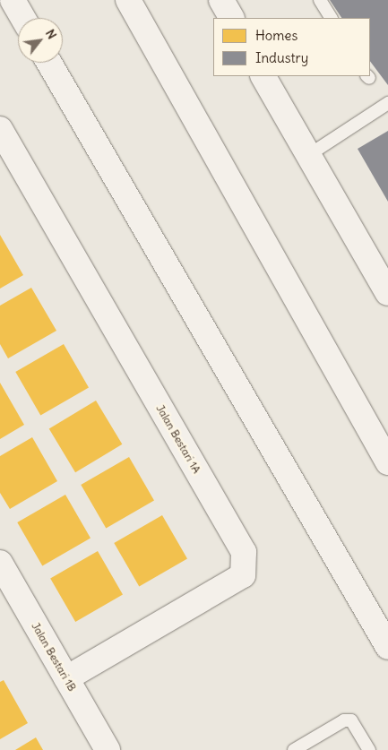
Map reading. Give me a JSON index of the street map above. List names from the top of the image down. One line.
{"streets":{"street":["Jalan Bestari 1A","Jalan Bestari 1B"]},"crossings":[["Jalan Bestari 1A","Jalan Bestari 1B"]],"legend":["Homes","Industry"],"north":"top right"}
